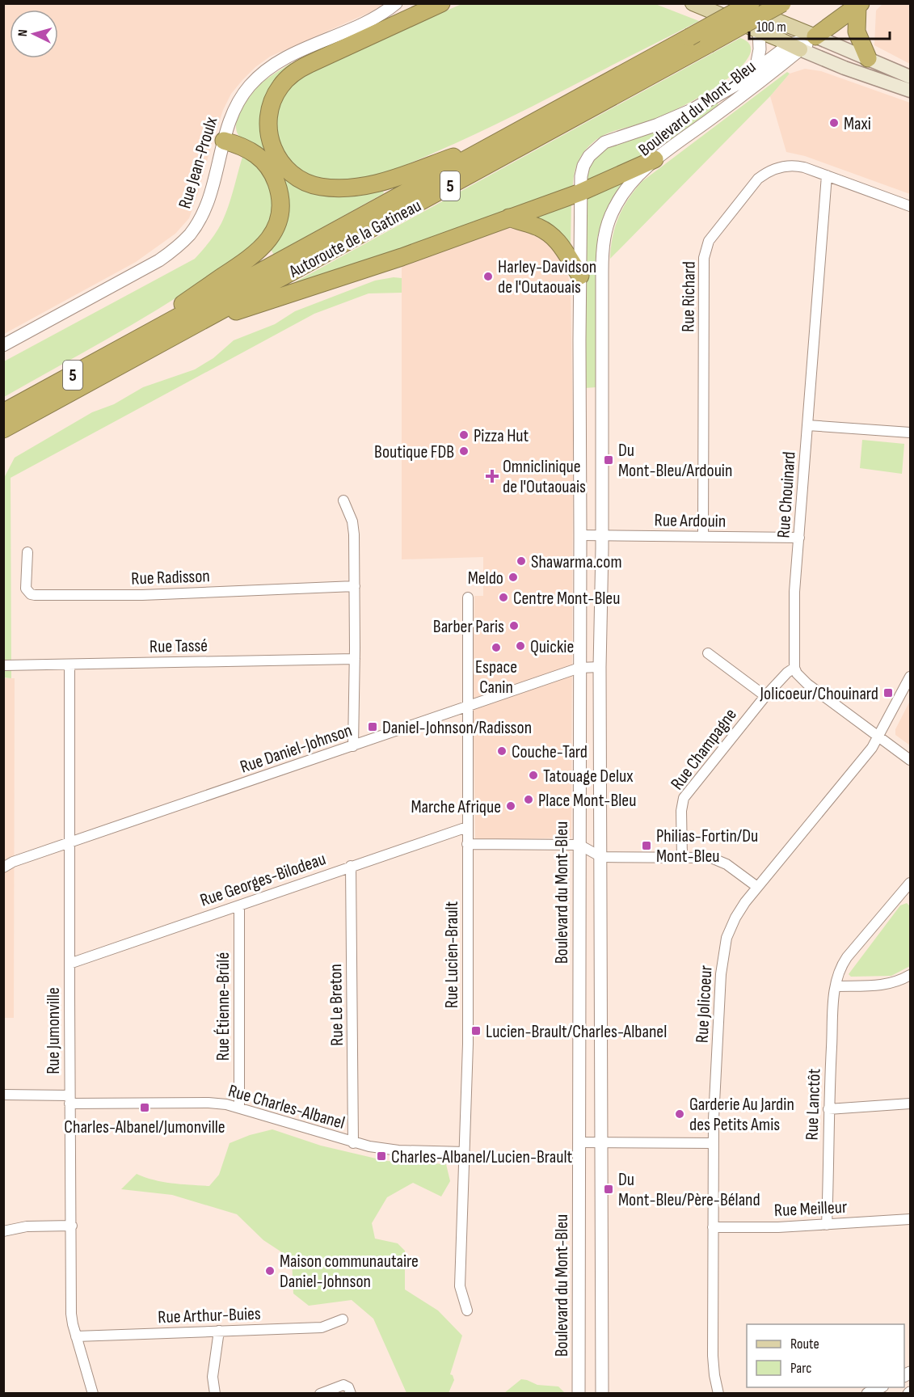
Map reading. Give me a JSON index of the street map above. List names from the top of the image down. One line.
{"streets":{"highway":["5","Autoroute de la Gatineau"],"street":["Boulevard du Mont-Bleu","Rue Jean-Proulx","Rue Richard","Rue Chouinard","Rue Ardouin","Rue Radisson","Rue Tassé","Rue Daniel-Johnson","Rue Champagne","Rue Georges-Bilodeau","Rue Lucien-Brault","Rue Jolicoeur","Rue Le Breton","Rue Étienne-Brûlé","Rue Jumonville","Rue Lanctôt","Rue Charles-Albanel","Rue Meilleur","Rue Arthur-Buies"]},"crossings":[["Boulevard du Mont-Bleu","Rue Ardouin"],["Boulevard du Mont-Bleu","Rue Daniel-Johnson"],["Rue Richard","Rue Chouinard"],["Rue Richard","Rue Ardouin"],["Rue Chouinard","Rue Ardouin"],["Rue Chouinard","Rue Champagne"],["Rue Tassé","Rue Jumonville"],["Rue Daniel-Johnson","Rue Lucien-Brault"],["Rue Daniel-Johnson","Rue Jumonville"],["Rue Georges-Bilodeau","Rue Lucien-Brault"],["Rue Georges-Bilodeau","Rue Le Breton"],["Rue Georges-Bilodeau","Rue Étienne-Brûlé"],["Rue Georges-Bilodeau","Rue Jumonville"],["Rue Lucien-Brault","Rue Charles-Albanel"],["Rue Jolicoeur","Rue Meilleur"],["Rue Le Breton","Rue Charles-Albanel"],["Rue Étienne-Brûlé","Rue Charles-Albanel"],["Rue Jumonville","Rue Charles-Albanel"],["Rue Jumonville","Rue Arthur-Buies"],["Rue Lanctôt","Rue Meilleur"]],"places":{"other":["Maxi","Harley-Davidson de l'Outaouais","Pizza Hut","Boutique FDB","Shawarma.com","Meldo","Centre Mont-Bleu","Barber Paris","Quickie","Espace Canin","Couche-Tard","Tatouage Delux","Place Mont-Bleu","Marche Afrique","Garderie Au Jardin des Petits Amis","Maison communautaire Daniel-Johnson"],"transit":["Du Mont-Bleu/Ardouin","Jolicoeur/Chouinard","Daniel-Johnson/Radisson","Philias-Fortin/Du Mont-Bleu","Lucien-Brault/Charles-Albanel","Charles-Albanel/Jumonville","Charles-Albanel/Lucien-Brault","Du Mont-Bleu/Père-Béland"],"health":["Omniclinique de l'Outaouais"]},"legend":["Route","Parc"],"scale_bar":"100 m","north":"left"}
